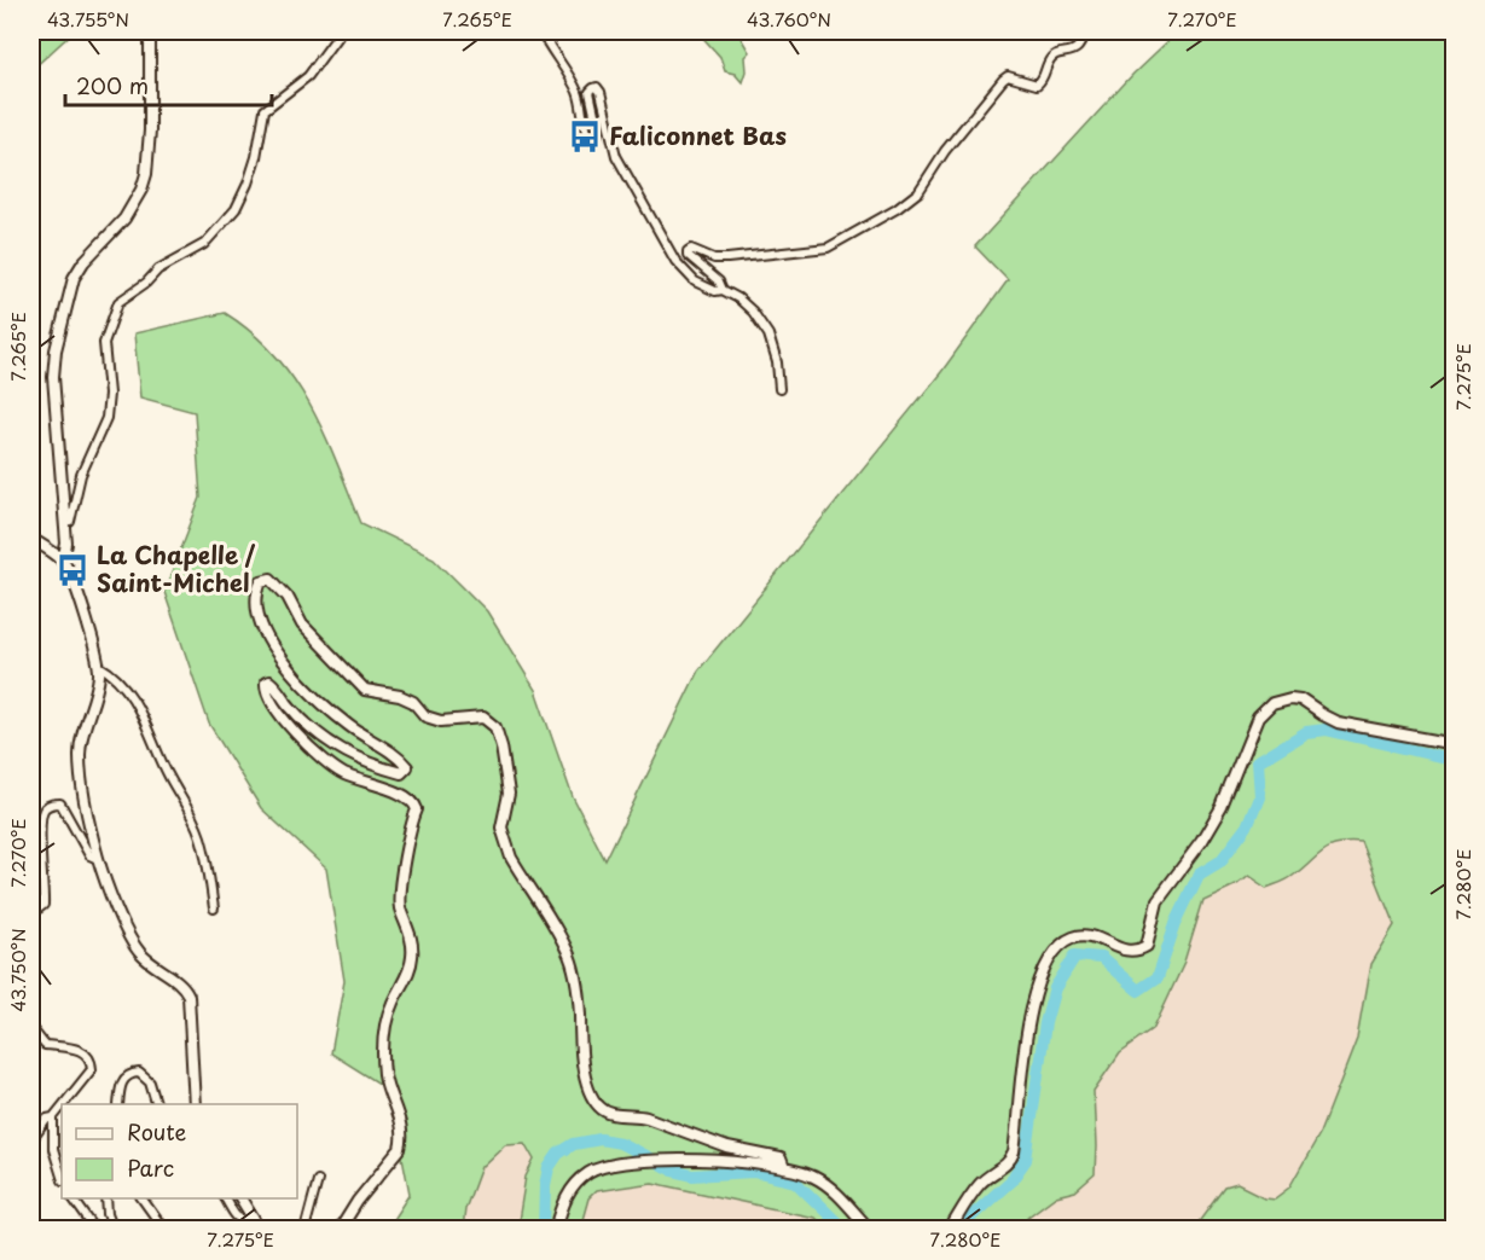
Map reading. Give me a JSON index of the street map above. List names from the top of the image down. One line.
{"places":{"bus stop":["Faliconnet Bas","La Chapelle / Saint-Michel"]},"legend":["Route","Parc"],"scale_bar":"200 m","coordinates":["43.755°N","7.265°E","43.760°N","7.270°E","7.275°E","7.280°E","43.750°N"]}
